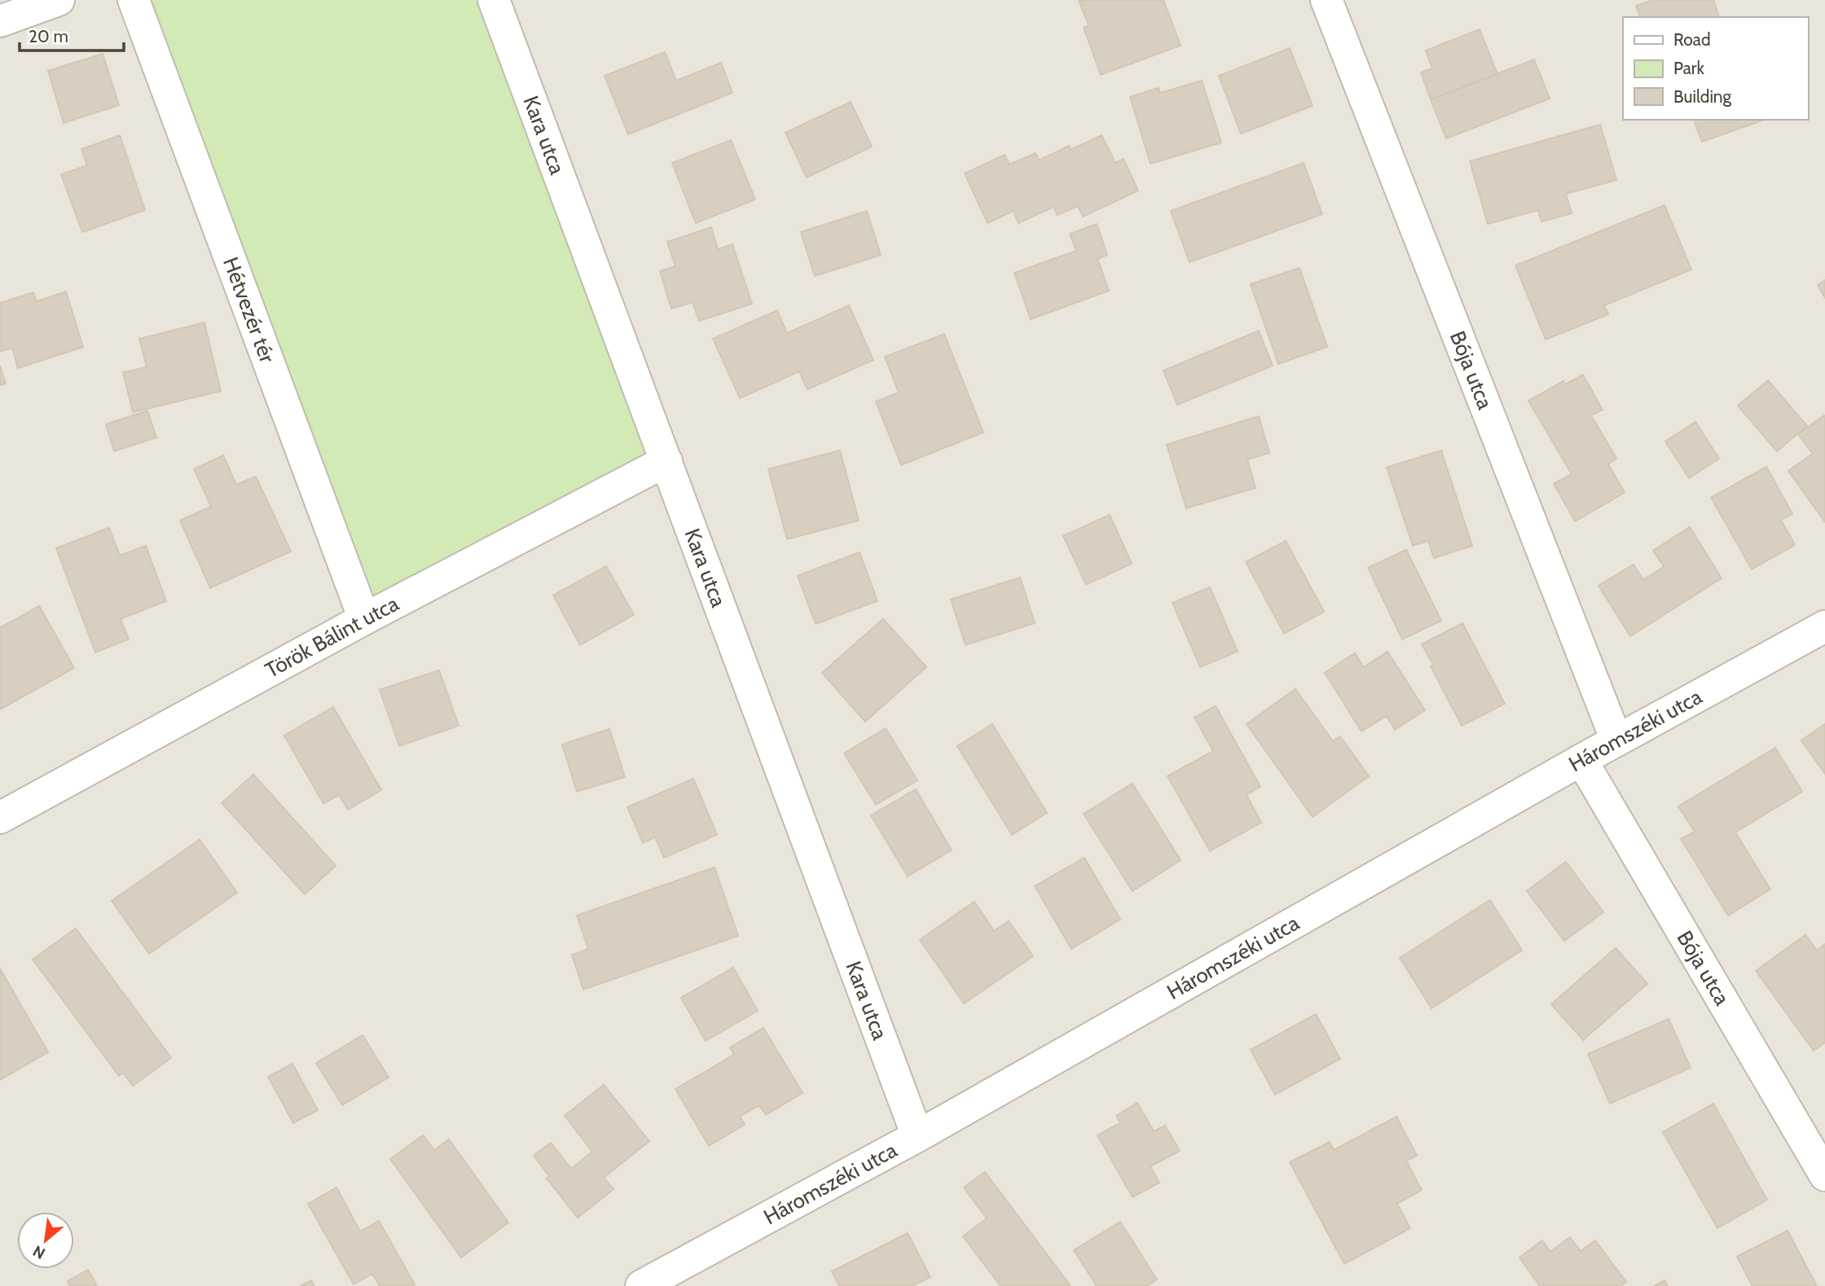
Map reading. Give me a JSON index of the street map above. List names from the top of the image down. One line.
{"streets":{"street":["Kara utca","Hétvezér tér","Bója utca","Török Bálint utca","Háromszéki utca"]},"crossings":[["Kara utca","Török Bálint utca"],["Kara utca","Háromszéki utca"],["Hétvezér tér","Török Bálint utca"],["Bója utca","Háromszéki utca"]],"legend":["Road","Park","Building"],"scale_bar":"20 m","north":"bottom left"}
